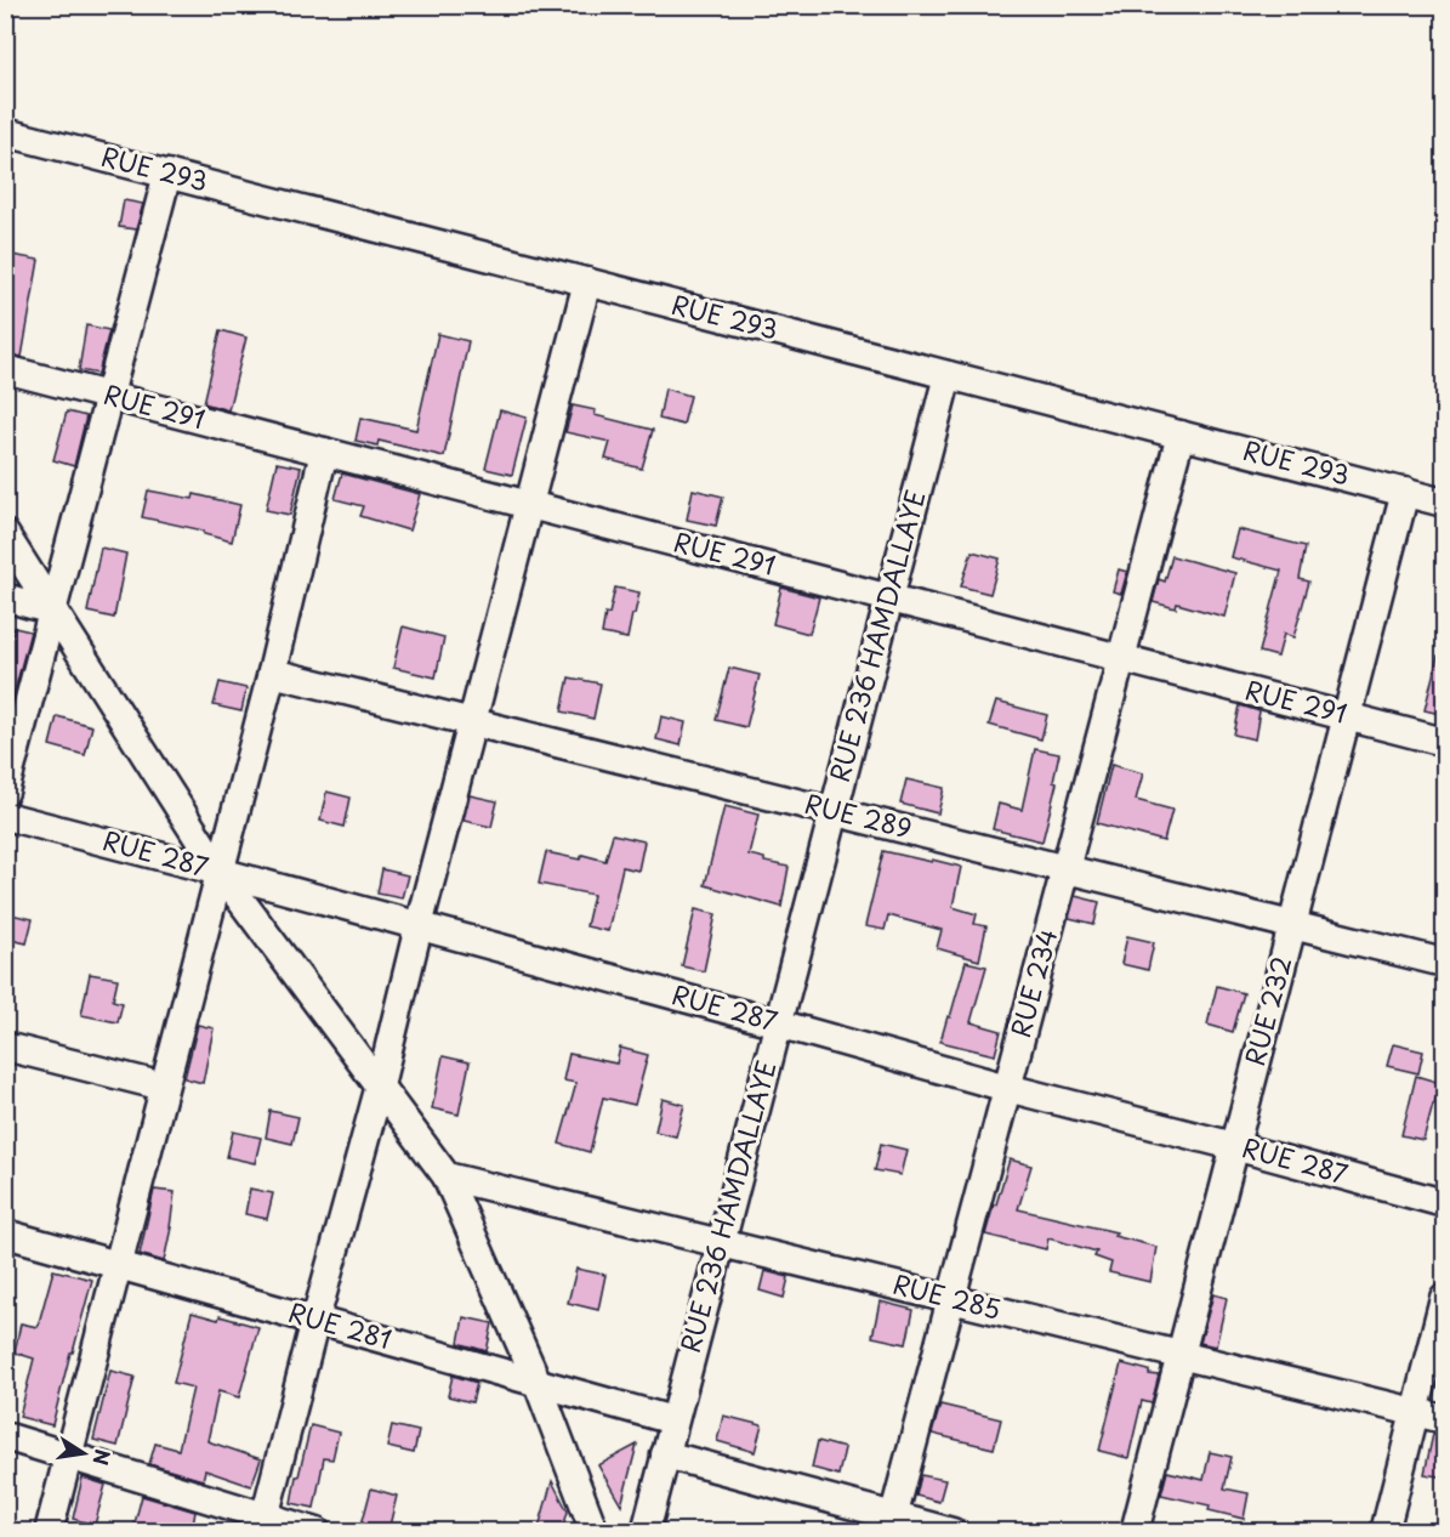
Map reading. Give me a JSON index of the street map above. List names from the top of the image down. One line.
{"streets":{"street":["RUE 293","RUE 291","RUE 236 HAMDALLAYE","RUE 289","RUE 287","RUE 234","RUE 232","RUE 285","RUE 281"]},"crossings":[["RUE 293","RUE 236 HAMDALLAYE"],["RUE 293","RUE 234"],["RUE 293","RUE 232"],["RUE 291","RUE 236 HAMDALLAYE"],["RUE 291","RUE 234"],["RUE 291","RUE 232"],["RUE 236 HAMDALLAYE","RUE 289"],["RUE 236 HAMDALLAYE","RUE 287"],["RUE 236 HAMDALLAYE","RUE 285"],["RUE 236 HAMDALLAYE","RUE 281"],["RUE 289","RUE 234"],["RUE 289","RUE 232"],["RUE 287","RUE 234"],["RUE 287","RUE 232"],["RUE 234","RUE 285"],["RUE 232","RUE 285"]],"north":"right"}
